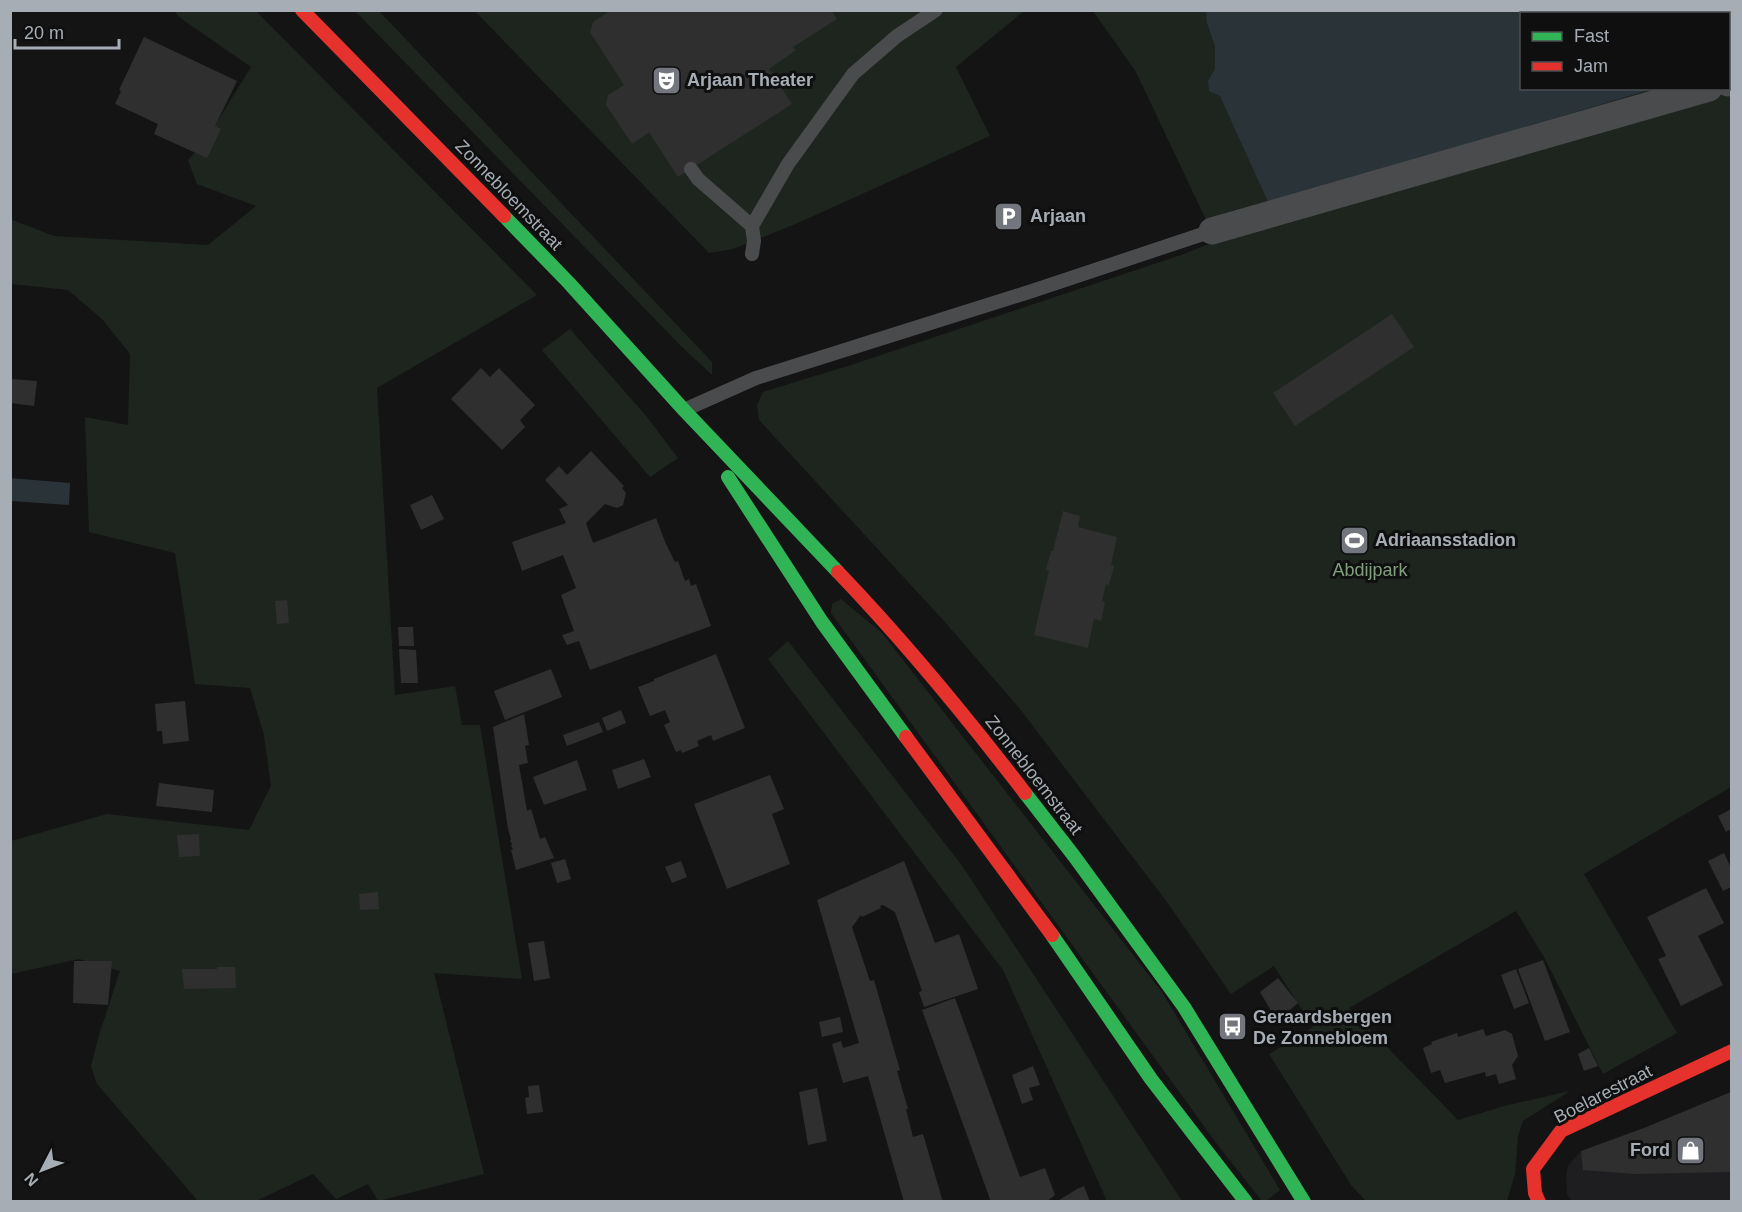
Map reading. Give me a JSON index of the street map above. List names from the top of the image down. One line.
{"streets":{"main road":["Zonnebloemstraat","Boelarestraat"]},"parks":["Abdijpark"],"places":{"theatre":["Arjaan Theater"],"parking":["Arjaan"],"sports":["Adriaansstadion"],"bus stop":["Geraardsbergen De Zonnebloem"],"shop":["Ford"]},"legend":["Fast","Jam"],"scale_bar":"20 m","north":"bottom left"}
